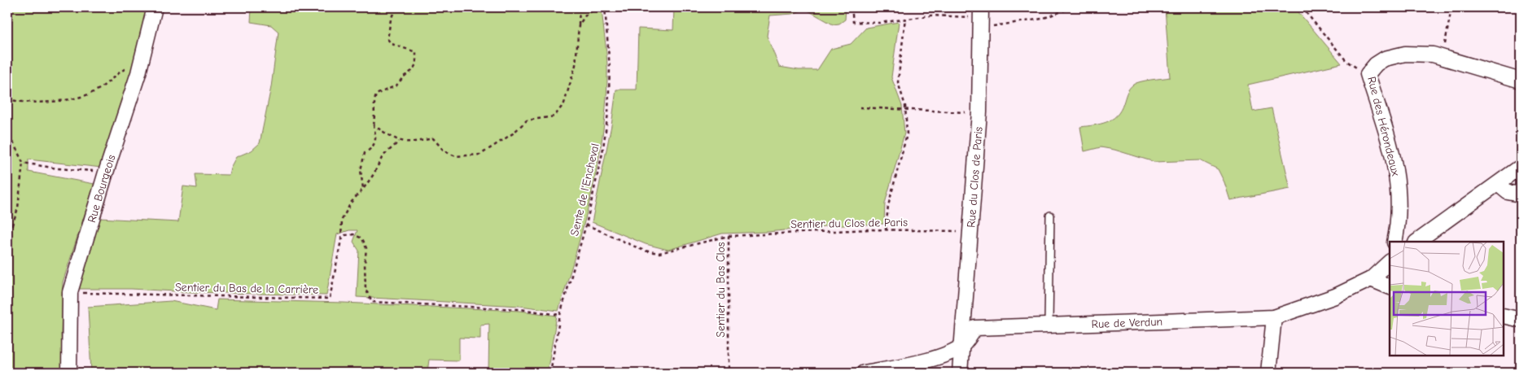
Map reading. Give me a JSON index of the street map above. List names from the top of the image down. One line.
{"streets":{"street":["Rue des Hérondeaux","Rue du Clos de Paris","Rue Bourgeois","Rue de Verdun"],"path":["Sente de l'Encheval","Sentier du Clos de Paris","Sentier du Bas de la Carrière","Sentier du Bas Clos"]},"crossings":[["Rue du Clos de Paris","Sentier du Clos de Paris"],["Rue du Clos de Paris","Rue de Verdun"],["Rue Bourgeois","Sentier du Bas de la Carrière"],["Sente de l'Encheval","Sentier du Bas Clos"],["Sentier du Clos de Paris","Sentier du Bas Clos"]]}
